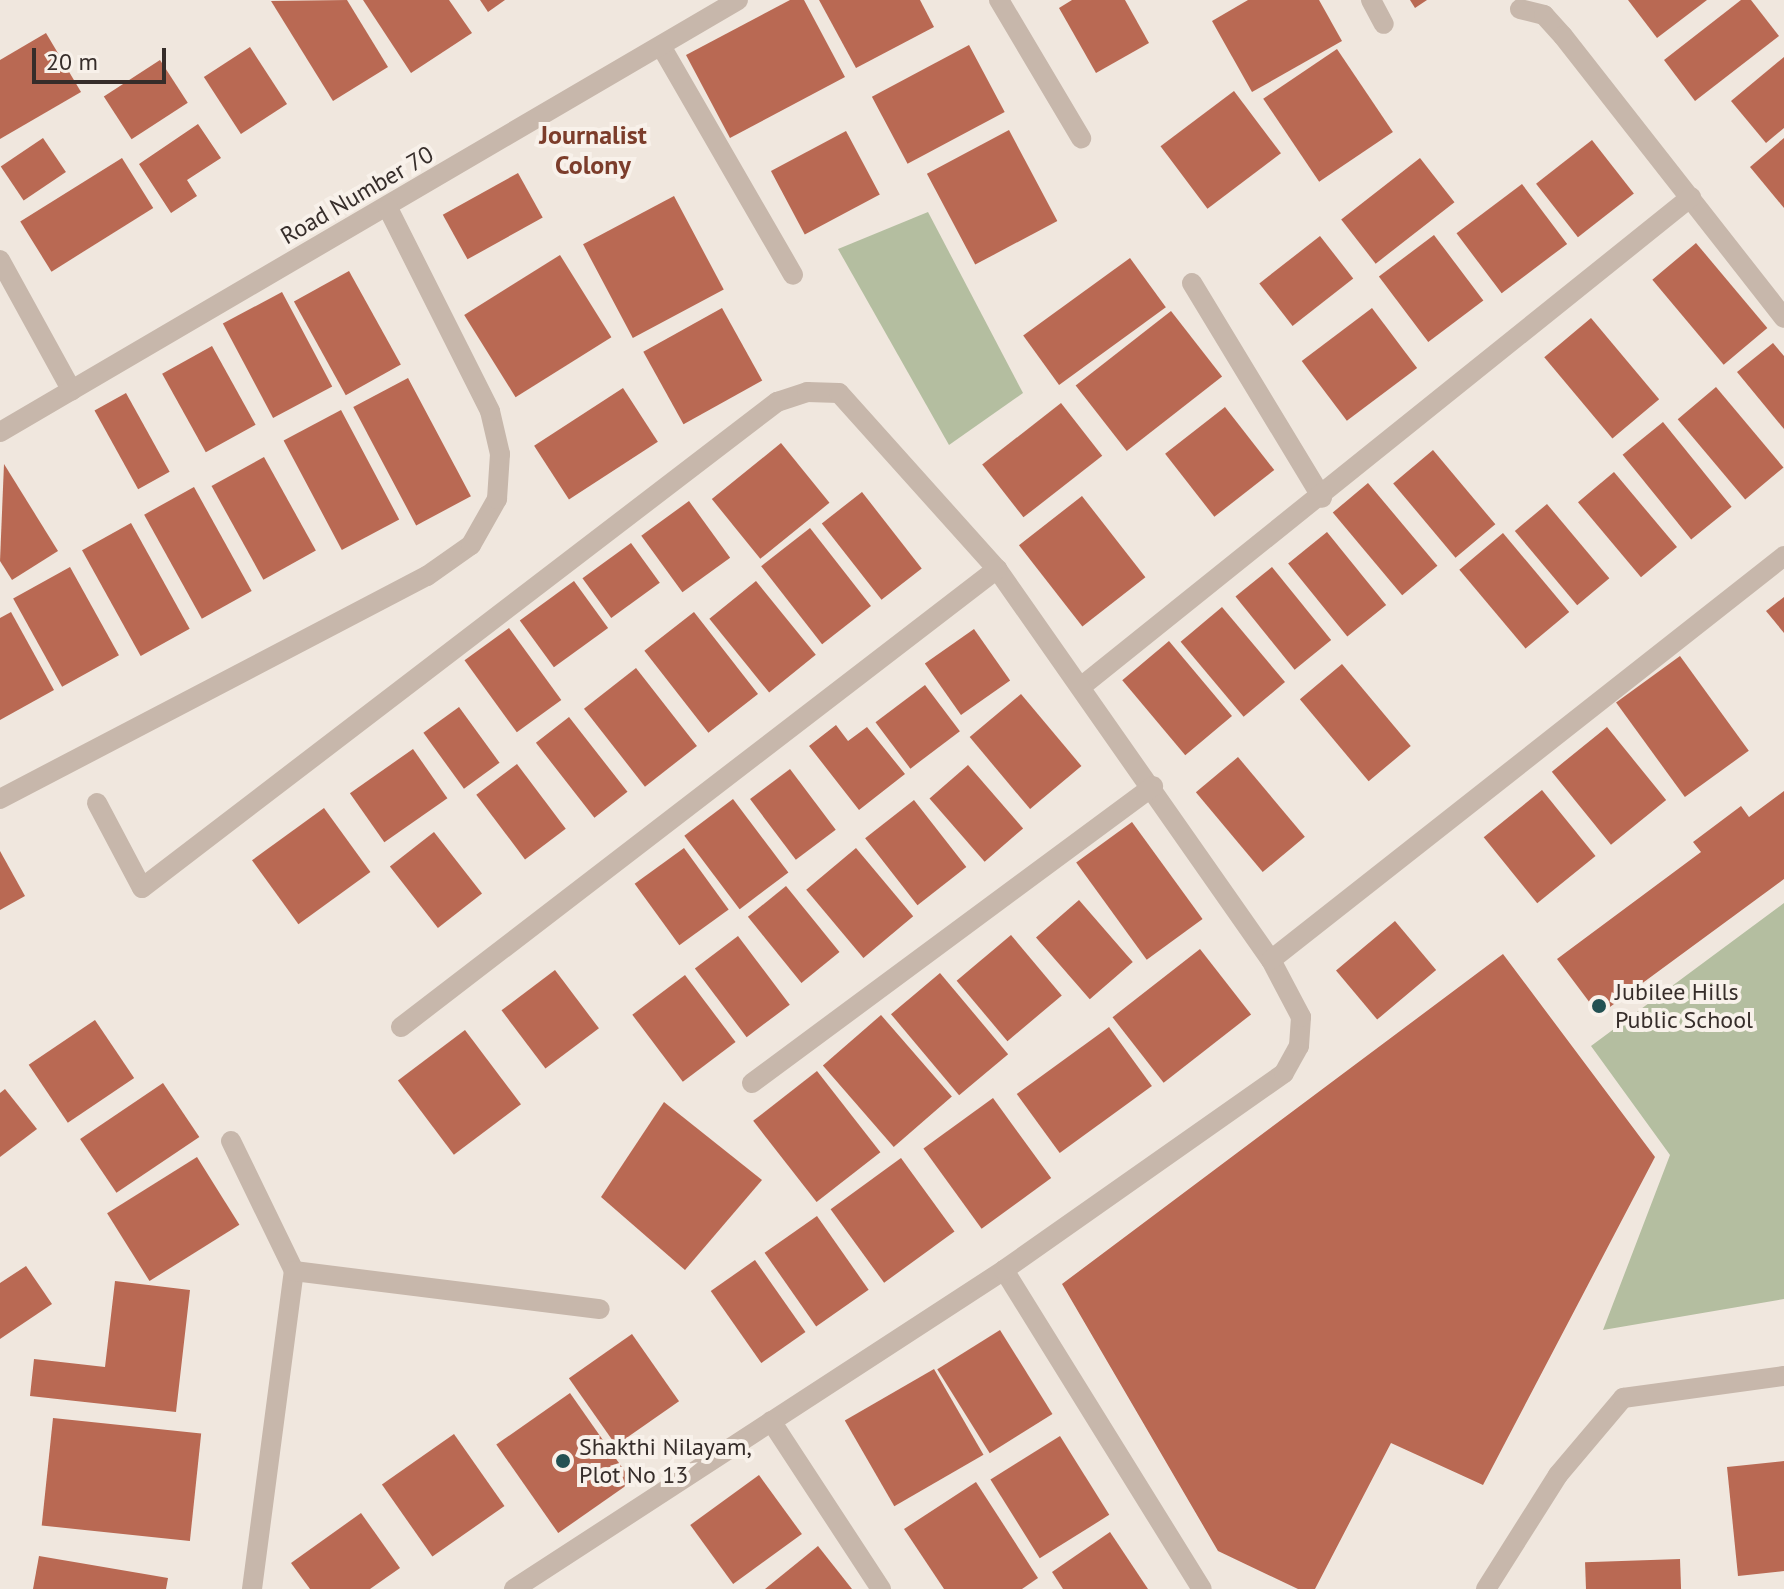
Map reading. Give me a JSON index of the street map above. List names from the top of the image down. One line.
{"streets":{"street":["Road Number 70"]},"districts":["Journalist Colony"],"places":["Jubilee Hills Public School","Shakthi Nilayam, Plot No 13"],"scale_bar":"20 m"}
